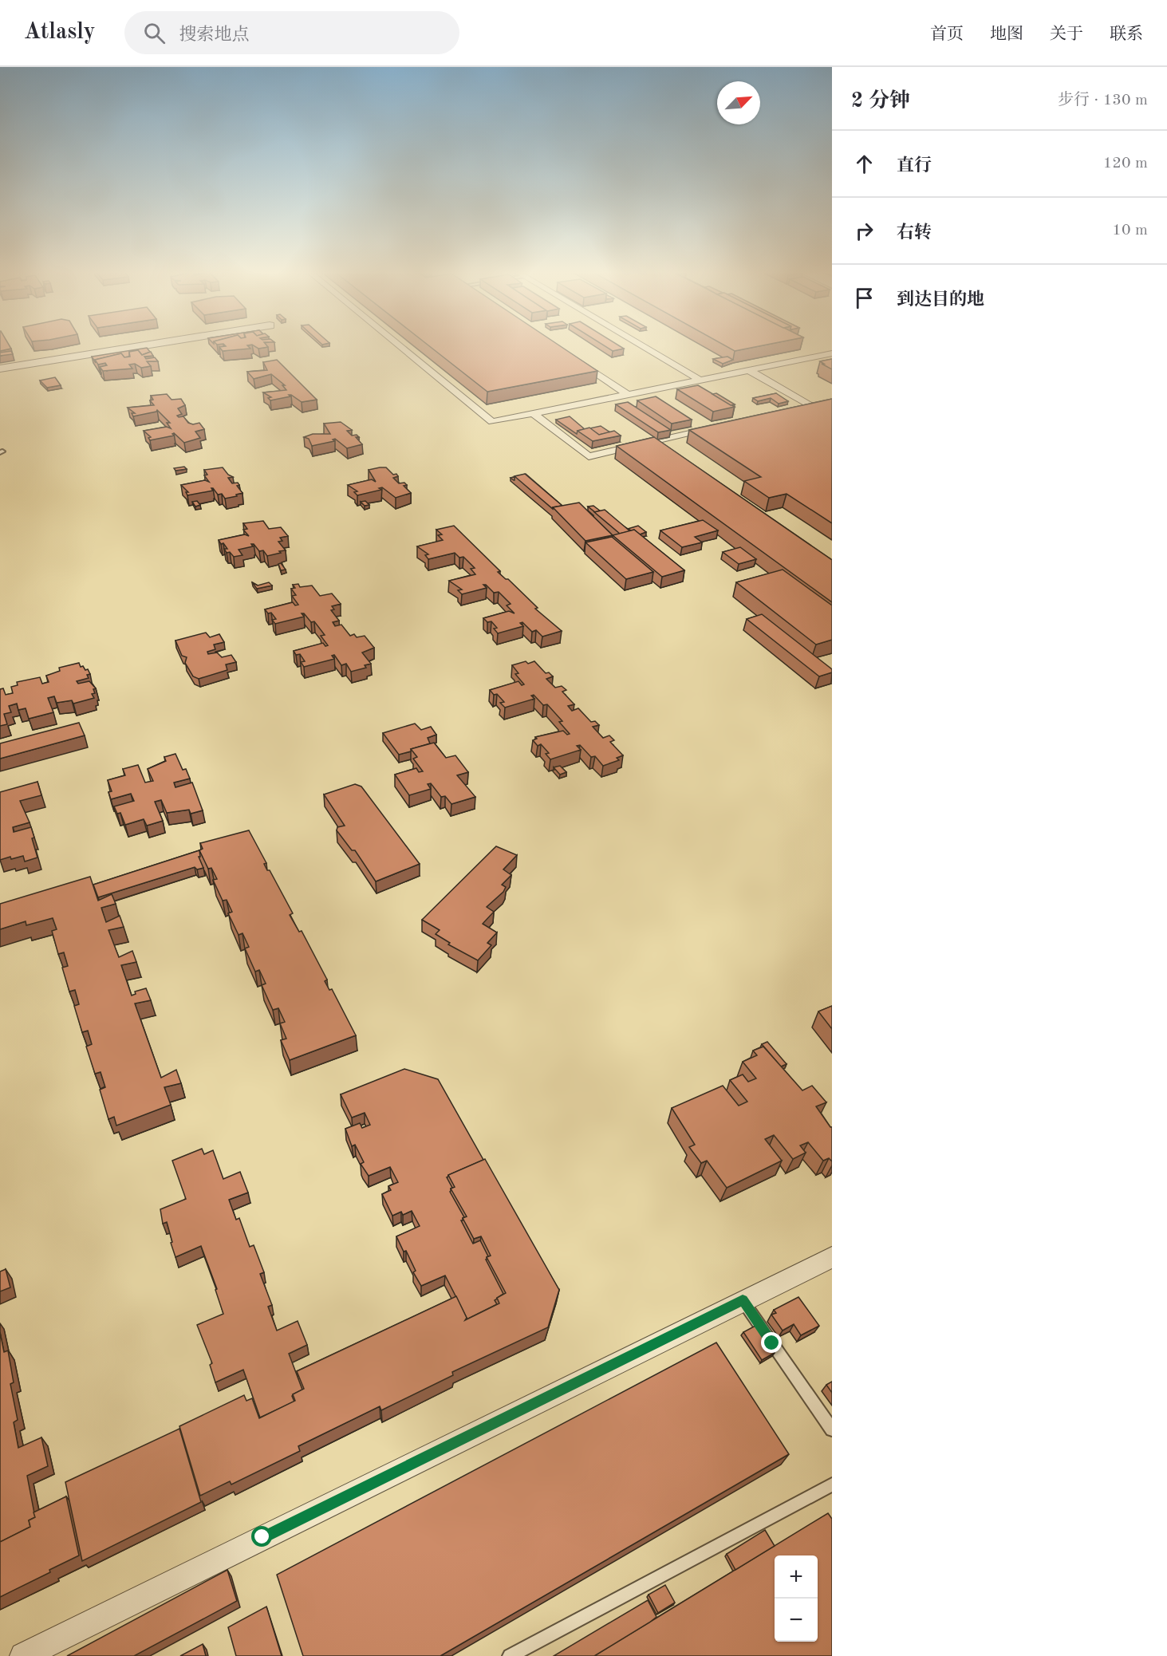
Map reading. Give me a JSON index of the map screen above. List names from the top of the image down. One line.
{"north":"top right","page":{"header":"Atlasly","search":"搜索地点","nav":["首页","地图","关于","联系"],"heading":["2 分钟","步行 · 130 m"],"list":[["直行","120 m"],["右转","10 m"],"到达目的地"],"map_buttons":["+","−"]}}
